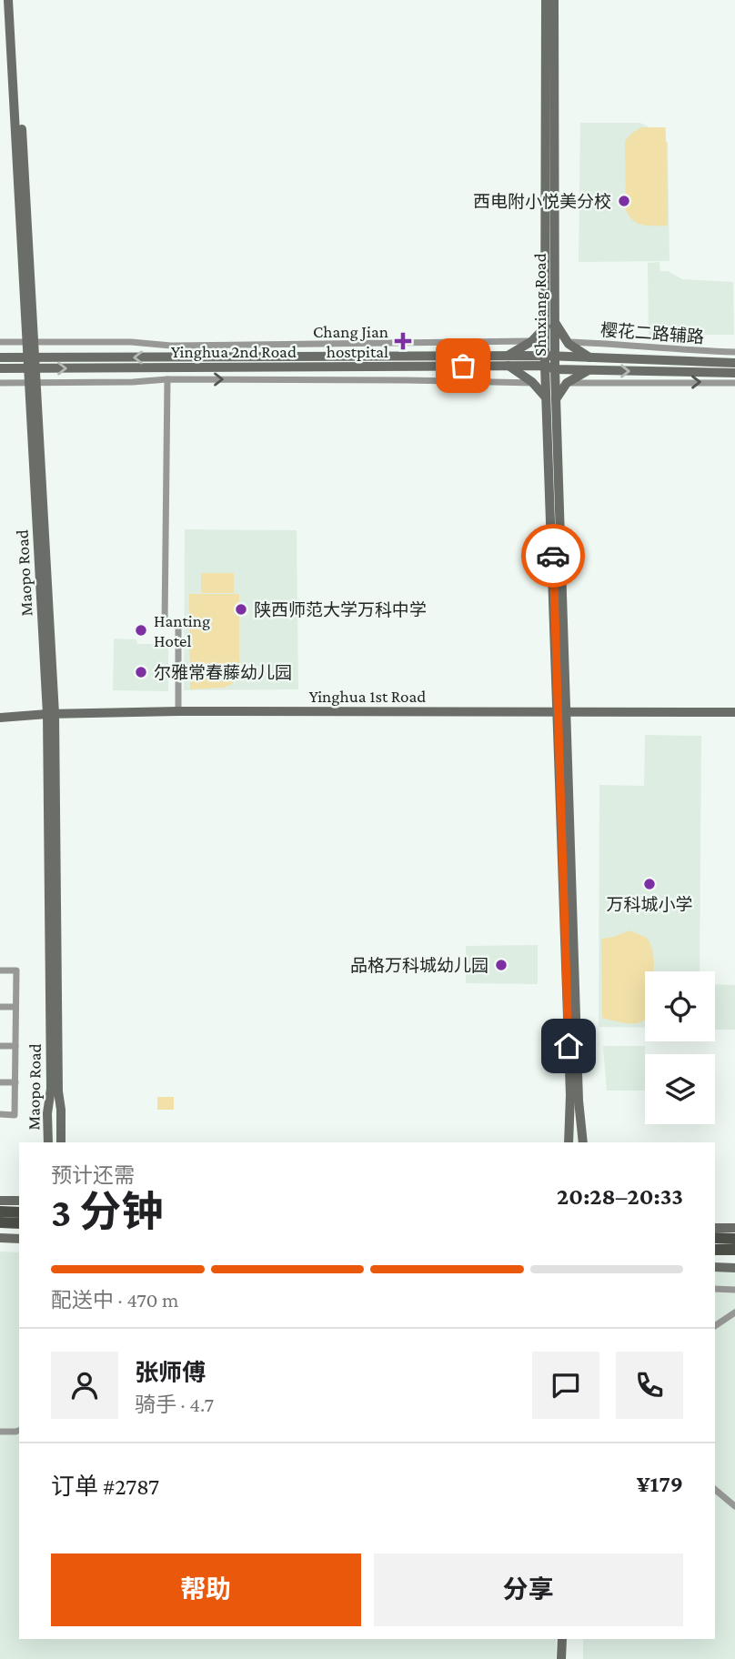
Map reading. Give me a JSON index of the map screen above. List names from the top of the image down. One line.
{"streets":{"street":["Shuxiang Road","樱花二路辅路","Yinghua 2nd Road","Maopo Road","Yinghua 1st Road"]},"crossings":[["Shuxiang Road","Yinghua 2nd Road"],["Shuxiang Road","Yinghua 1st Road"],["Yinghua 2nd Road","Maopo Road"],["Maopo Road","Yinghua 1st Road"]],"places":{"other":["西电附小悦美分校","陕西师范大学万科中学","Hanting Hotel","尔雅常春藤幼儿园","万科城小学","品格万科城幼儿园"],"health":["Chang Jian hostpital"]},"page":{"heading":["3 分钟","预计还需","20:28–20:33"],"panel":["张师傅","骑手 · 4.7","订单 #2787","¥179"],"bar":"配送中 · 470 m","buttons":["帮助","分享"]}}
